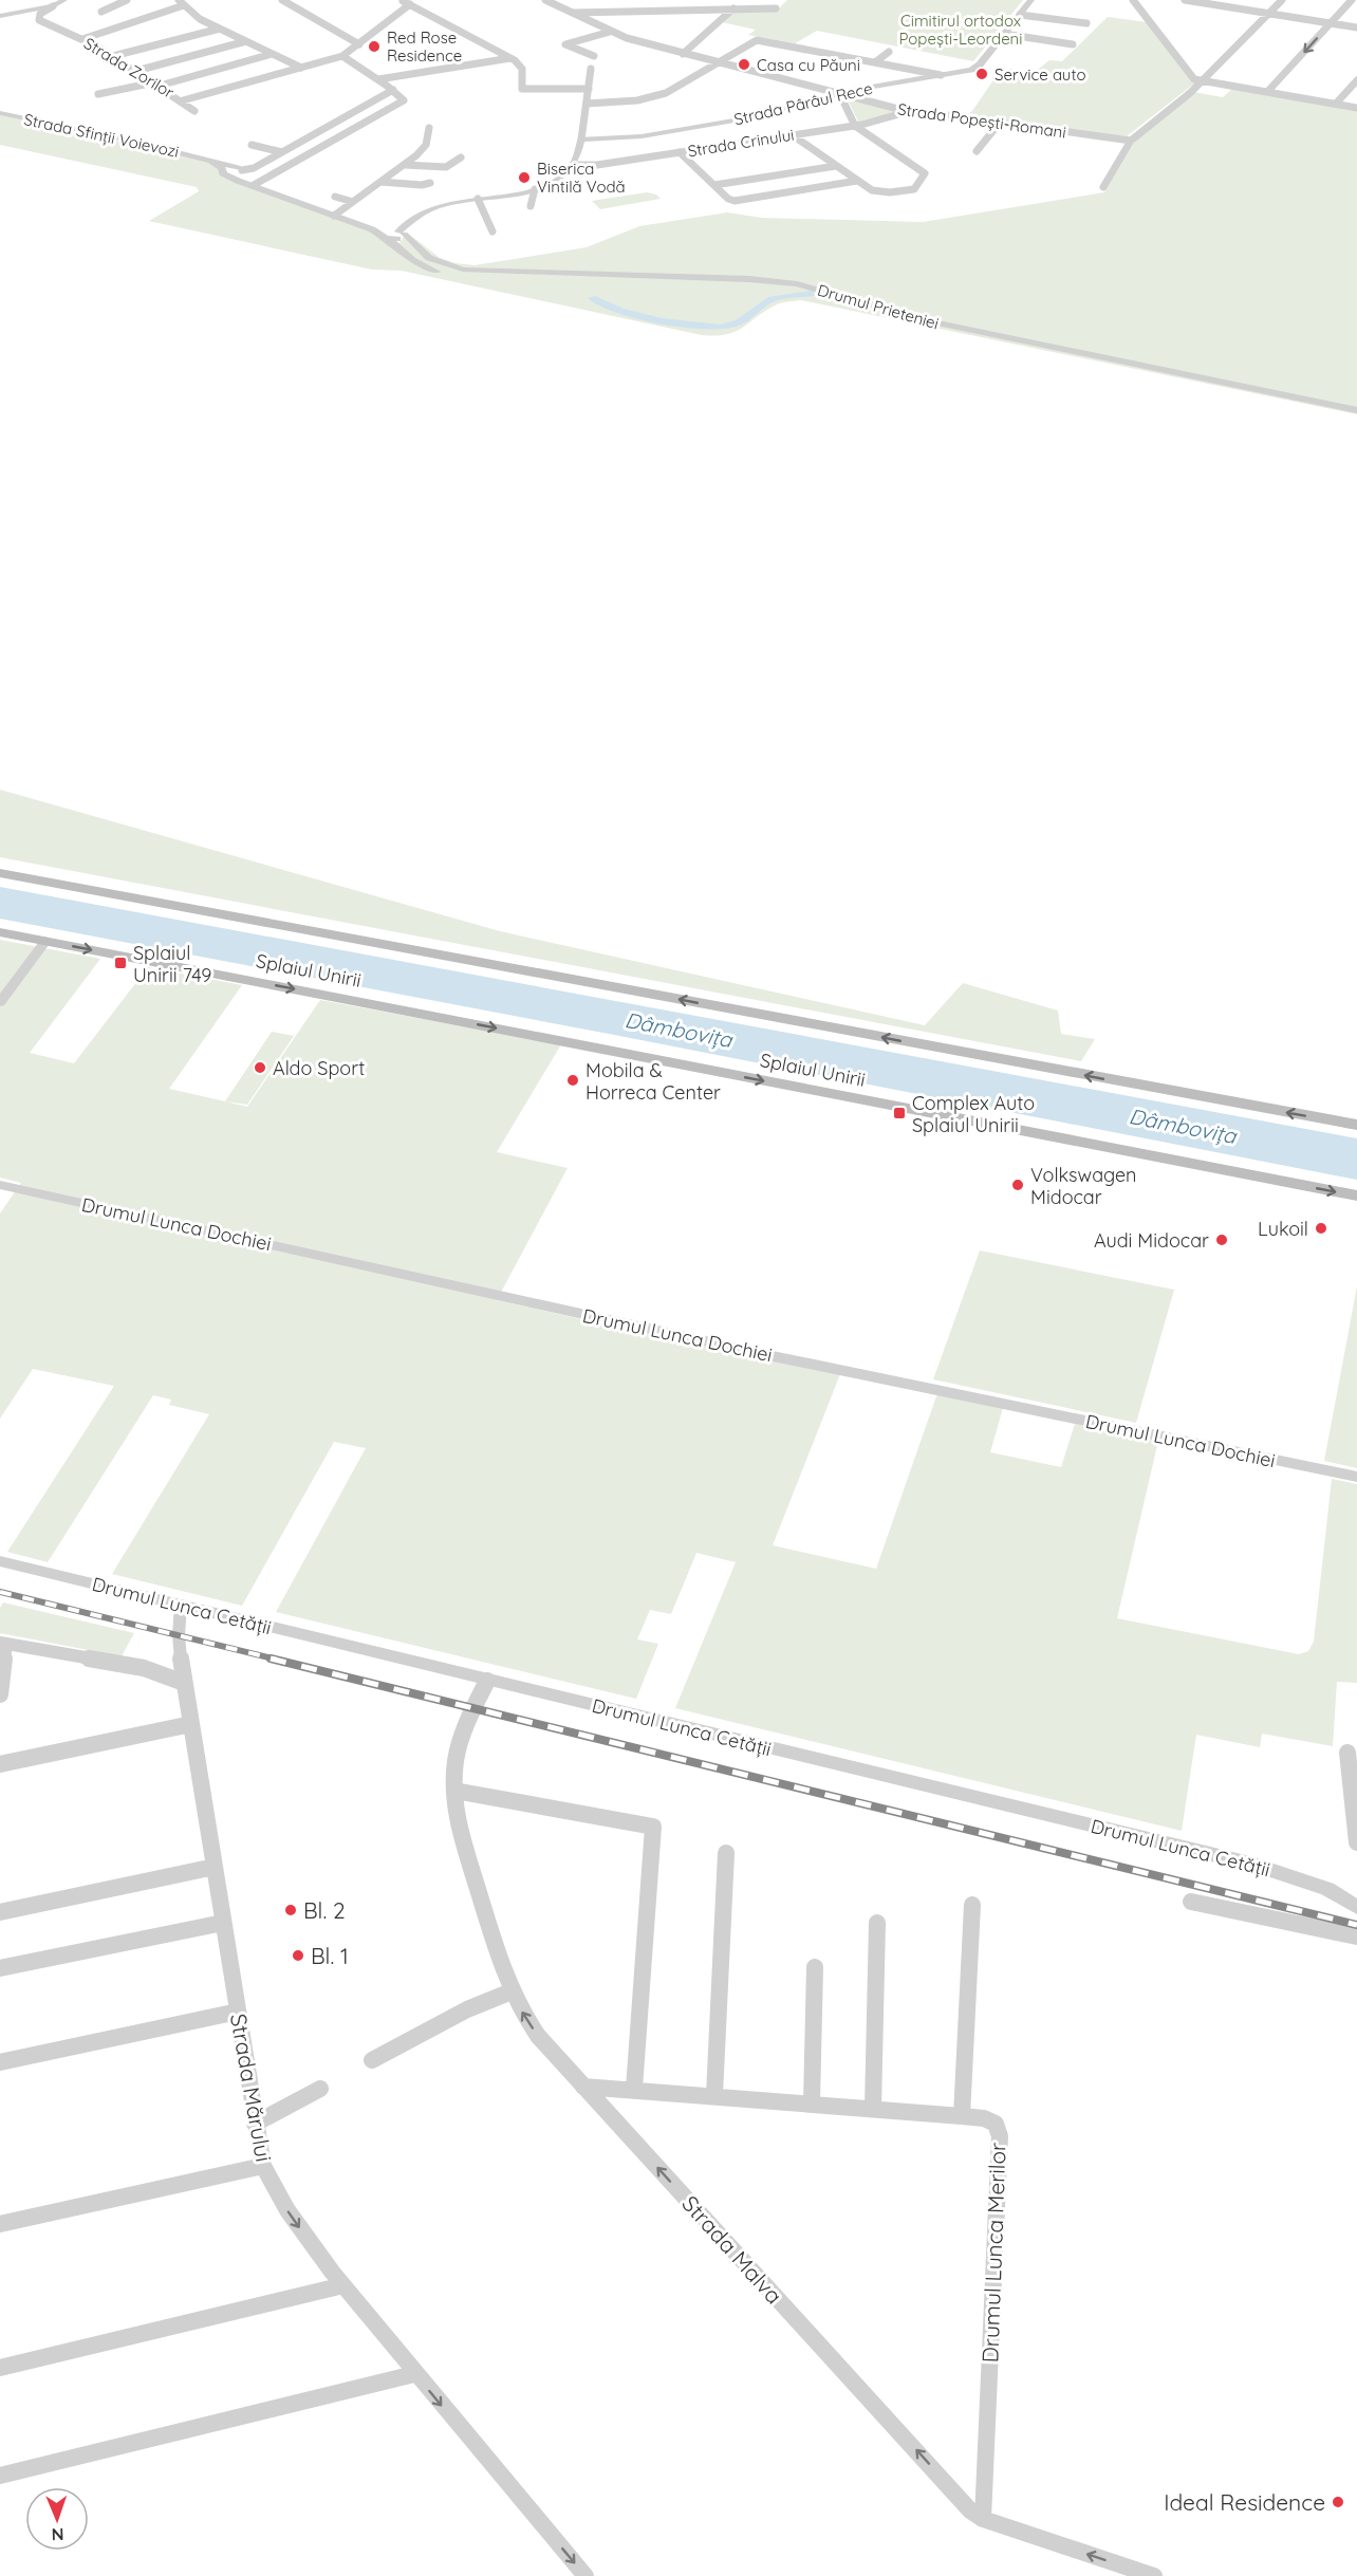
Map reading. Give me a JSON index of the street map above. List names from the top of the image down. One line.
{"streets":{"main road":["Splaiul Unirii"],"street":["Strada Zorilor","Strada Pârâul Rece","Strada Popești-Romani","Strada Sfinții Voievozi","Strada Crinului","Drumul Prieteniei","Drumul Lunca Dochiei","Drumul Lunca Cetății","Strada Mărului","Strada Malva","Drumul Lunca Merilor"]},"crossings":[["Strada Pârâul Rece","Strada Popești-Romani"],["Strada Popești-Romani","Strada Crinului"],["Strada Sfinții Voievozi","Drumul Prieteniei"],["Drumul Lunca Cetății","Strada Mărului"],["Drumul Lunca Cetății","Strada Malva"],["Strada Malva","Drumul Lunca Merilor"]],"one_way":["Strada Mărului","Strada Malva"],"water":["Dâmbovița"],"parks":["Cimitirul ortodox Popești-Leordeni"],"places":{"other":["Red Rose Residence","Casa cu Păuni","Service auto","Biserica Vintilă Vodă","Aldo Sport","Mobila & Horreca Center","Volkswagen Midocar","Lukoil","Audi Midocar","Bl. 2","Bl. 1","Ideal Residence"],"transit":["Splaiul Unirii 749","Complex Auto Splaiul Unirii"]},"north":"bottom"}
